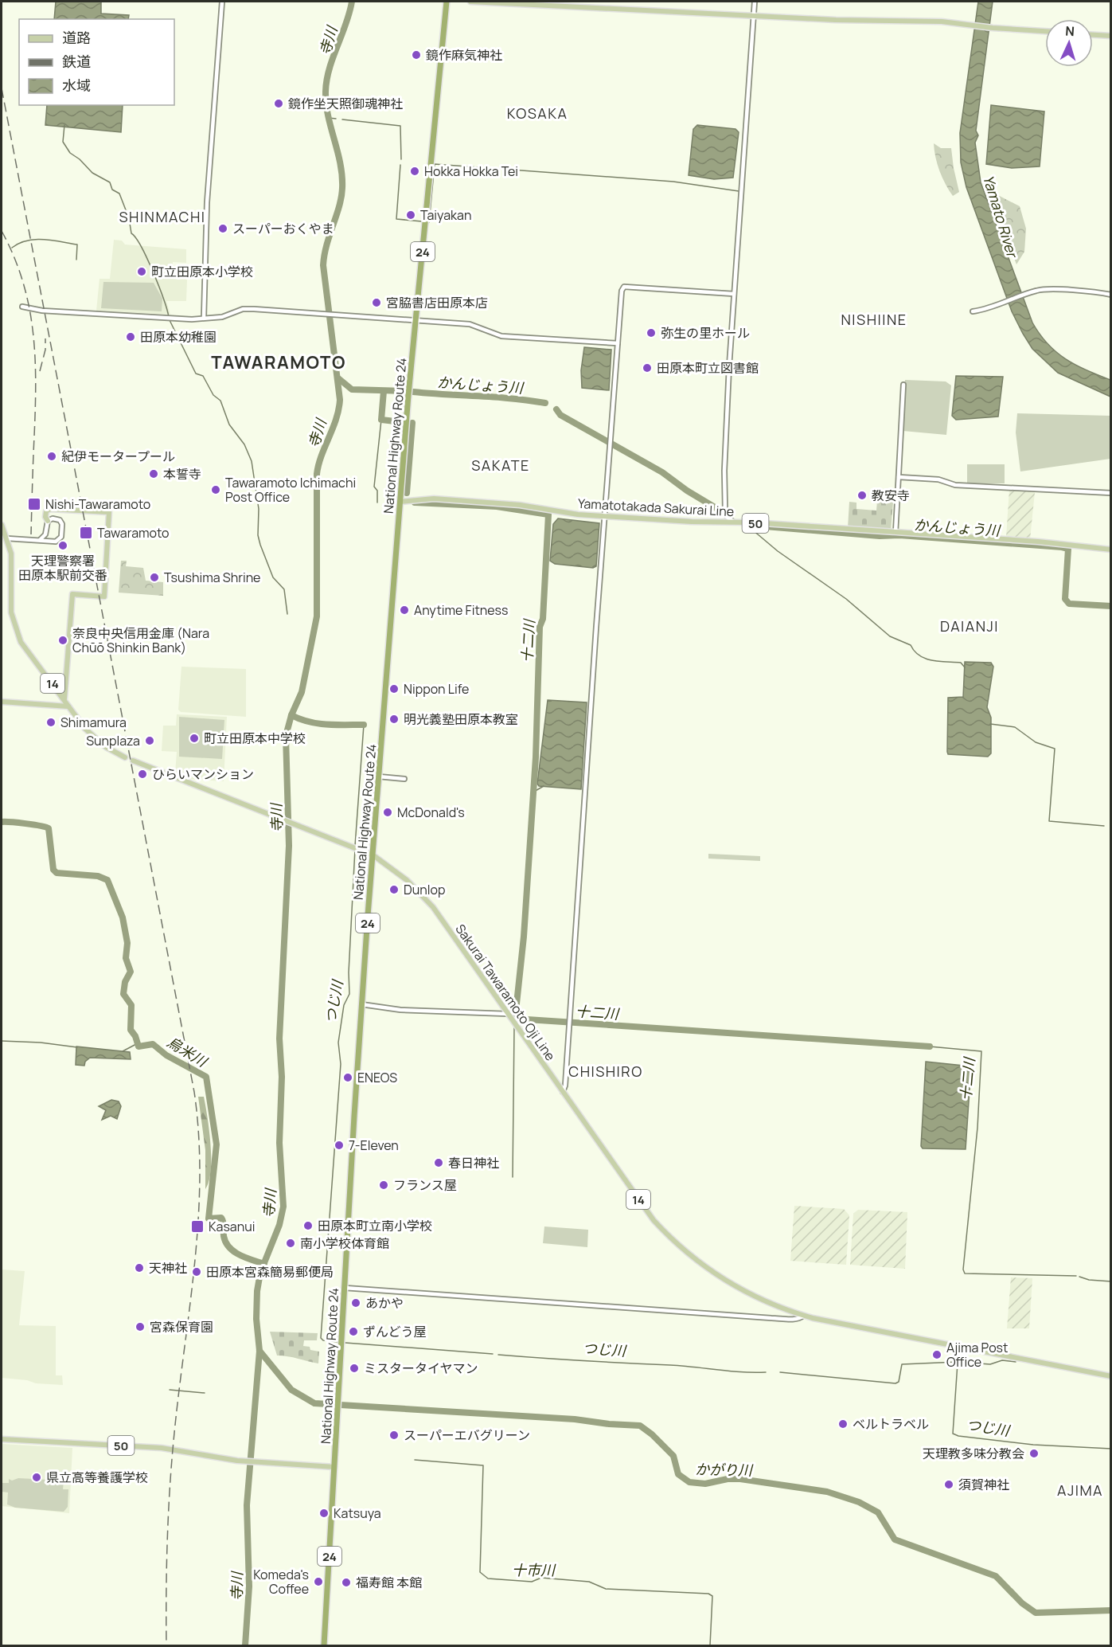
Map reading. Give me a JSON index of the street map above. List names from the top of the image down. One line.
{"streets":{"highway":["24","National Highway Route 24"],"main road":["Yamatotakada Sakurai Line","50","14","Sakurai Tawaramoto Oji Line"]},"crossings":[["National Highway Route 24","Yamatotakada Sakurai Line"],["National Highway Route 24","50"],["National Highway Route 24","Sakurai Tawaramoto Oji Line"]],"districts":["KOSAKA","SHINMACHI","NISHIINE","TAWARAMOTO","SAKATE","DAIANJI","CHISHIRO","AJIMA"],"water":["寺川","Yamato River","かんじょう川","十二川","つじ川","烏米川","かがり川","十市川"],"places":{"other":["鏡作麻気神社","鏡作坐天照御魂神社","Hokka Hokka Tei","Taiyakan","スーパーおくやま","町立田原本小学校","宮脇書店田原本店","弥生の里ホール","田原本幼稚園","田原本町立図書館","紀伊モータープール","本誓寺","Tawaramoto Ichimachi Post Office","教安寺","天理警察署 田原本駅前交番","Tsushima Shrine","Anytime Fitness","奈良中央信用金庫 (Nara Chūō Shinkin Bank)","Nippon Life","明光義塾田原本教室","Shimamura","町立田原本中学校","Sunplaza","ひらいマンション","McDonald's","Dunlop","ENEOS","7-Eleven","春日神社","フランス屋","田原本町立南小学校","南小学校体育館","天神社","田原本宮森簡易郵便局","あかや","宮森保育園","ずんどう屋","Ajima Post Office","ミスタータイヤマン","ベルトラベル","スーパーエバグリーン","天理教多味分教会","県立高等養護学校","須賀神社","Katsuya","Komeda's Coffee","福寿館 本館"],"transit":["Nishi-Tawaramoto","Tawaramoto","Kasanui"]},"legend":["道路","鉄道","水域"],"north":"top"}
